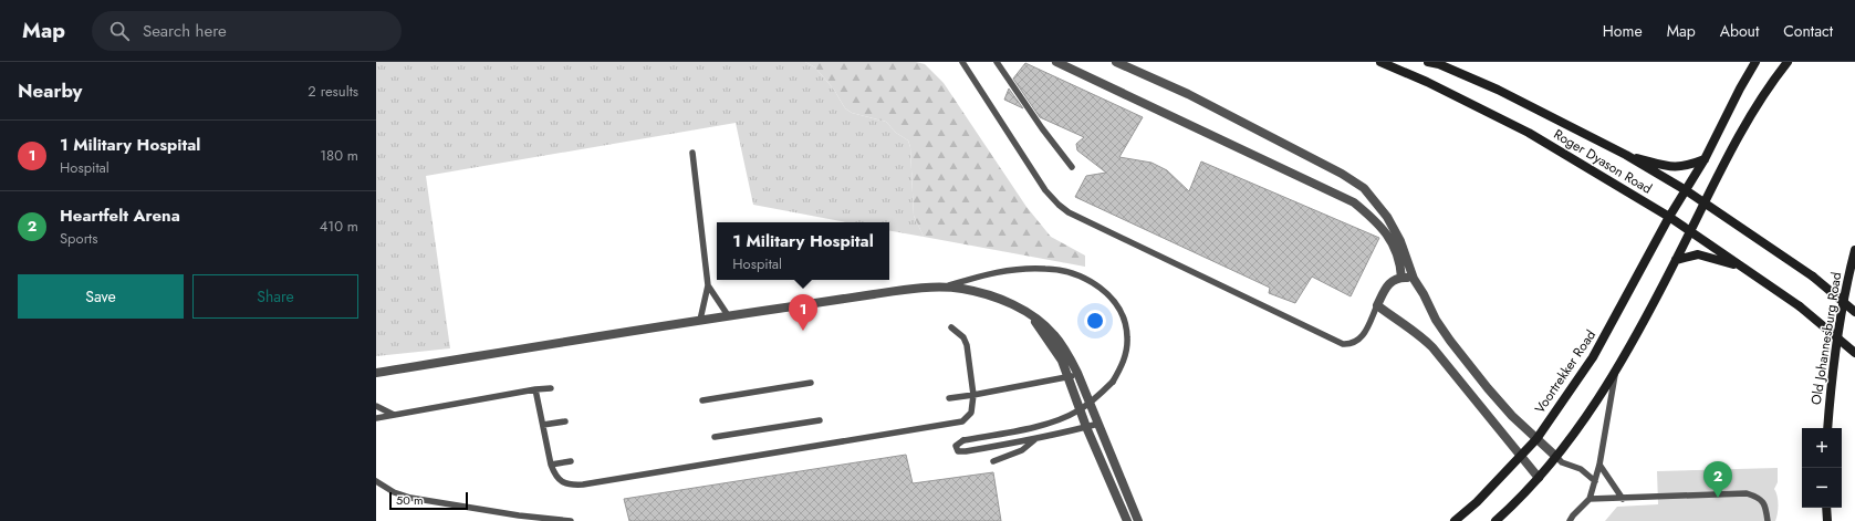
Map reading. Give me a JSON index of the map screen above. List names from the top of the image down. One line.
{"streets":{"main road":["Roger Dyason Road","Old Johannesburg Road","Voortrekker Road"]},"crossings":[["Roger Dyason Road","Voortrekker Road"]],"scale_bar":"50 m","page":{"header":"Map","search":"Search here","nav":["Home","Map","About","Contact"],"heading":["Nearby","2 results"],"list":[{"mark":"1","name":"1 Military Hospital","note":"Hospital","value":"180 m"},{"mark":"2","name":"Heartfelt Arena","note":"Sports","value":"410 m"}],"popup":["1 Military Hospital","Hospital"],"buttons":["Save","Share"],"pins":["1","2"],"map_buttons":["+","−"],"scale":"50 m"}}
